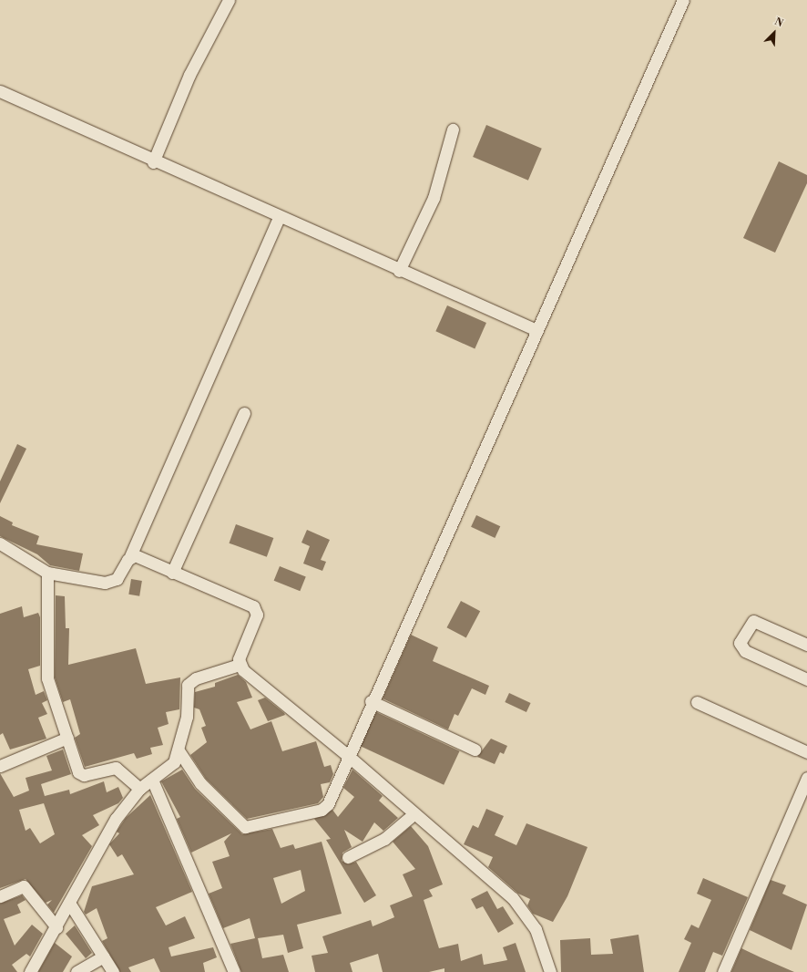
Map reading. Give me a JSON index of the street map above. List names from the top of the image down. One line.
{"north":"top right"}
